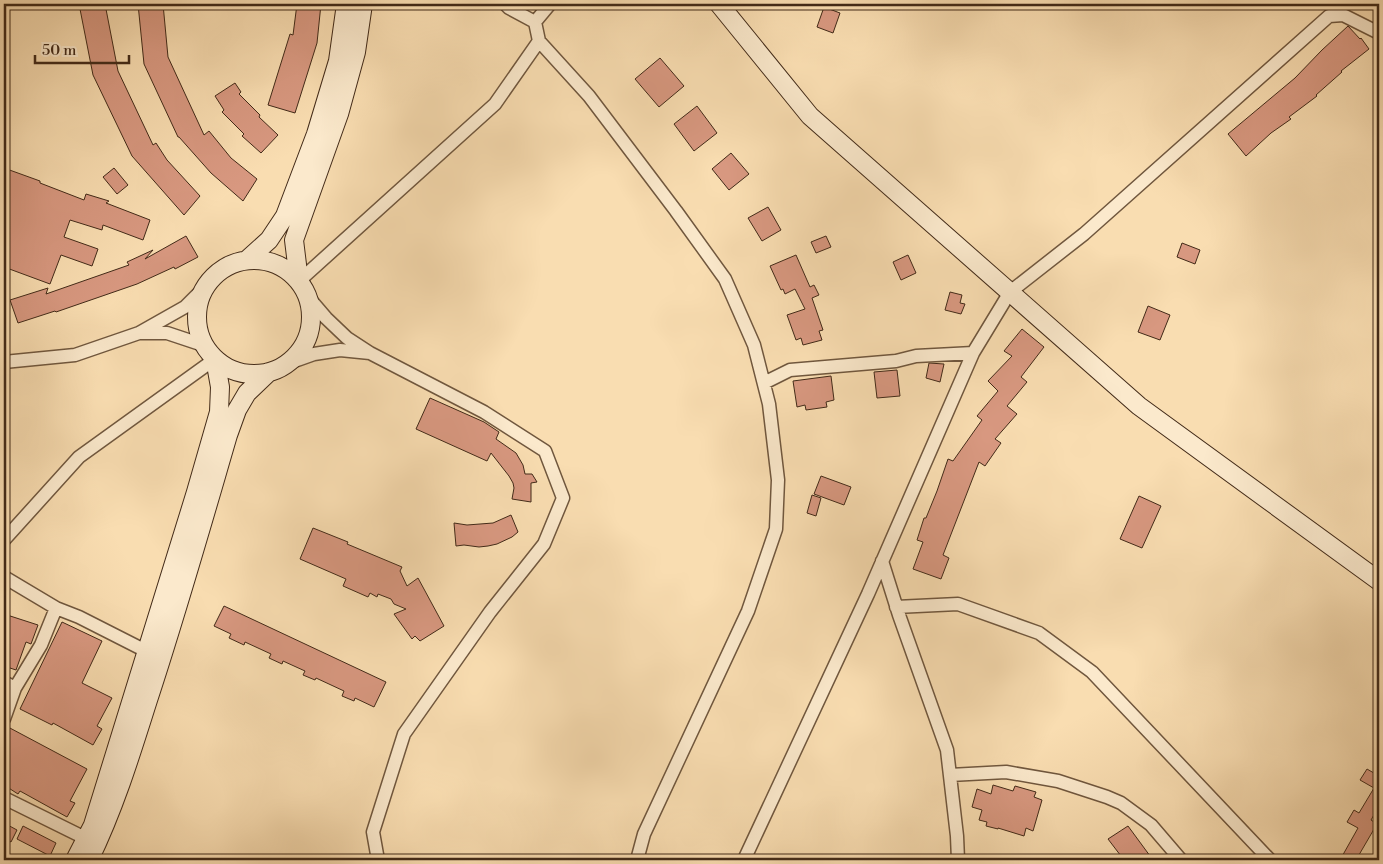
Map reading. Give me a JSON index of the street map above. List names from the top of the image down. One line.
{"scale_bar":"50 m"}
